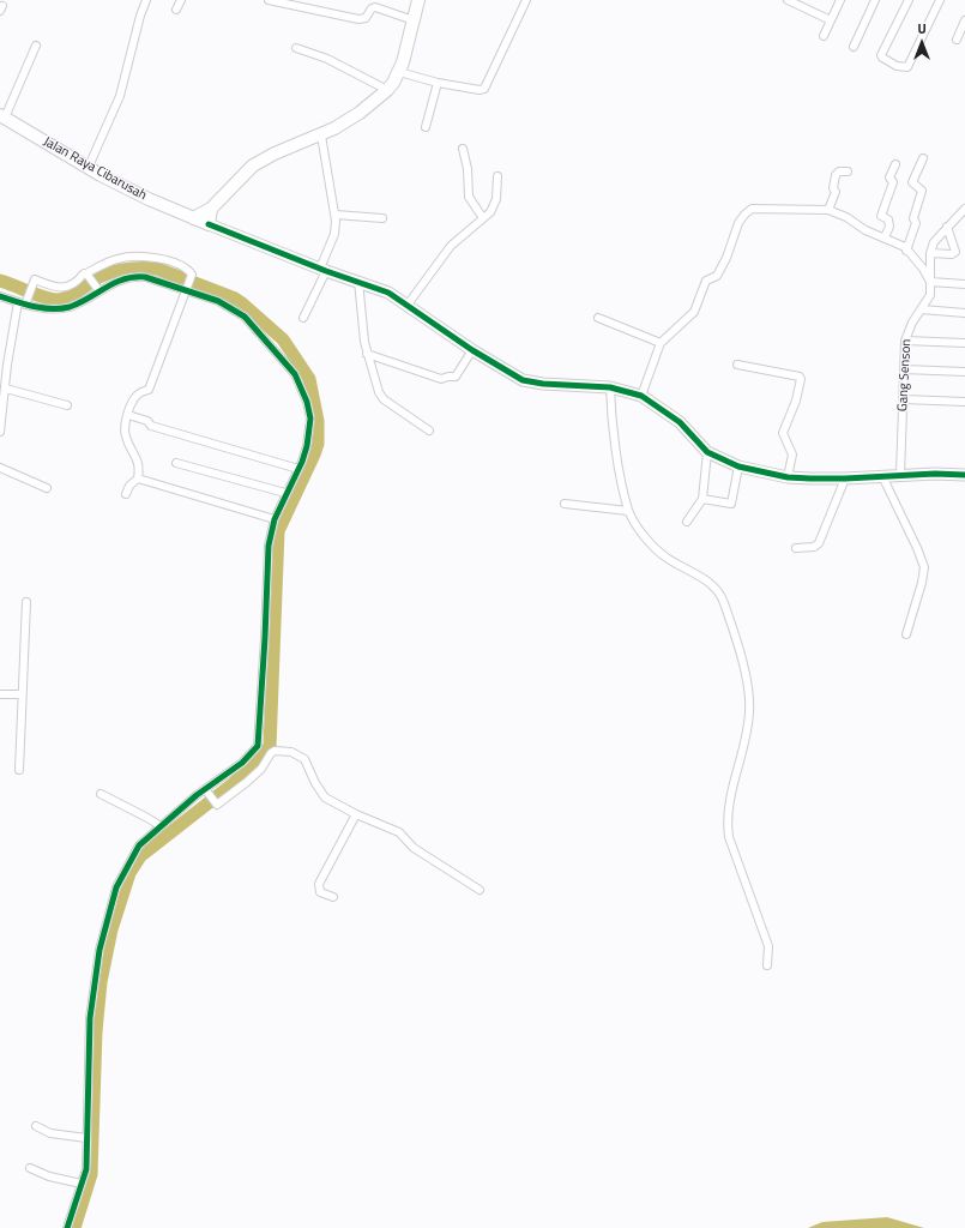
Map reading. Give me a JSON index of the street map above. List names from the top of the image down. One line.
{"streets":{"main road":["Jalan Raya Cibarusah"],"street":["Gang Senson"]},"north":"top"}
